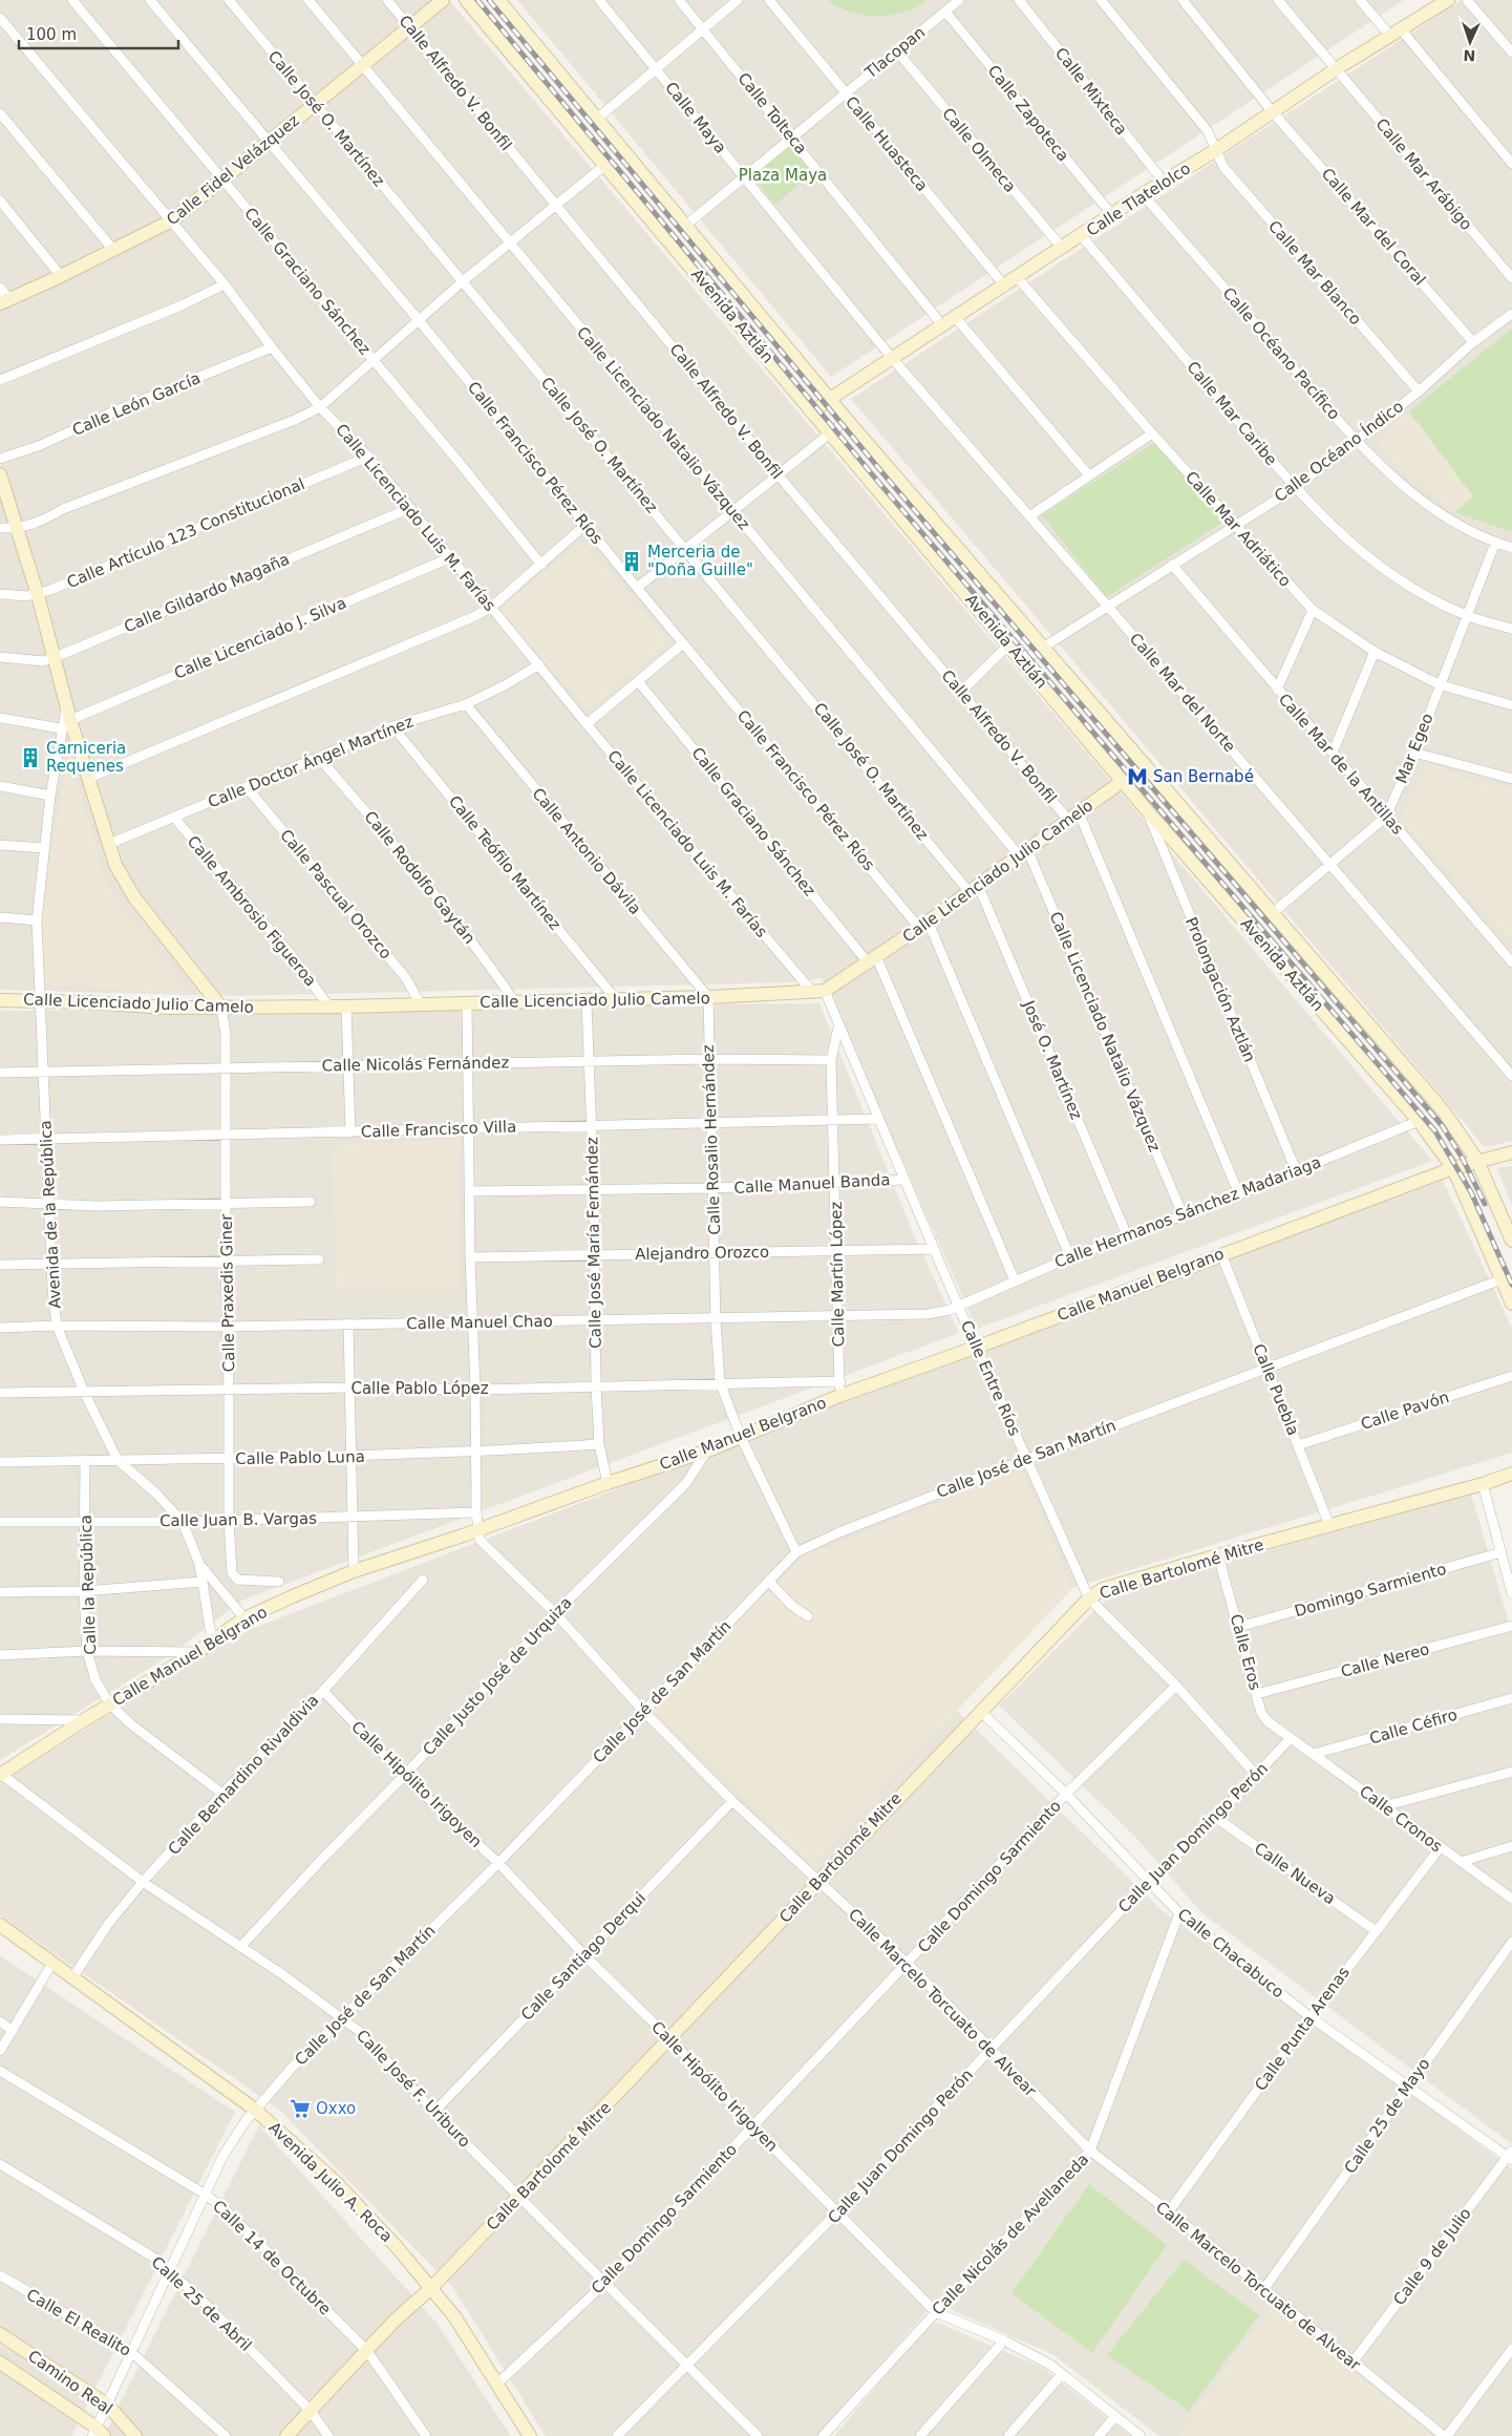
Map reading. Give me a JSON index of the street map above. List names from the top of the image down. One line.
{"streets":{"street":["Tlacopan","Calle Alfredo V. Bonfil","Calle Mixteca","Calle Tolteca","Calle Zapoteca","Calle Maya","Calle José O. Martínez","Calle Huasteca","Calle Olmeca","Calle Fidel Velázquez","Calle Mar Arábigo","Calle Tlatelolco","Calle Mar del Coral","Calle Mar Blanco","Calle Graciano Sánchez","Avenida Aztlán","Calle Océano Pacífico","Calle León García","Calle Mar Caribe","Calle Licenciado Natalio Vázquez","Calle Océano Índico","Calle Francisco Pérez Ríos","Calle Licenciado Luis M. Farías","Calle Mar Adriático","Calle Artículo 123 Constitucional","Calle Gildardo Magaña","Calle Licenciado J. Silva","Calle Mar del Norte","Mar Egeo","Calle Doctor Ángel Martínez","Calle Mar de la Antillas","Calle Antonio Dávila","Calle Teófilo Martínez","Calle Licenciado Julio Camelo","Calle Rodolfo Gaytán","Calle Pascual Orozco","Calle Ambrosio Figueroa","Prolongación Aztlán","José O. Martínez","Calle Nicolás Fernández","Calle Francisco Villa","Calle Rosalio Hernández","Calle Manuel Banda","Calle Hermanos Sánchez Madariaga","Avenida de la República","Calle José María Fernández","Alejandro Orozco","Calle Martín López","Calle Manuel Belgrano","Calle Praxedis Giner","Calle Manuel Chao","Calle Entre Ríos","Calle Pablo López","Calle Puebla","Calle Pavón","Calle Pablo Luna","Calle José de San Martín","Calle Juan B. Vargas","Calle Bartolomé Mitre","Calle la República","Domingo Sarmiento","Calle Eros","Calle Nereo","Calle Justo José de Urquiza","Calle Céfiro","Calle Bernardino Rivaldivia","Calle Hipólito Irigoyen","Calle Cronos","Calle Juan Domingo Perón","Calle Nueva","Calle Domingo Sarmiento","Calle Chacabuco","Calle Santiago Derqui","Calle Marcelo Torcuato de Alvear","Calle Punta Arenas","Calle José F. Uriburo","Calle 25 de Mayo","Avenida Julio A. Roca","Calle Nicolás de Avellaneda","Calle 9 de Julio","Calle 14 de Octubre","Calle 25 de Abril","Calle El Realito","Camino Real"]},"crossings":[["Tlacopan","Calle Tolteca"],["Tlacopan","Calle Zapoteca"],["Tlacopan","Calle Maya"],["Tlacopan","Calle Huasteca"],["Tlacopan","Calle Olmeca"],["Tlacopan","Avenida Aztlán"],["Calle Alfredo V. Bonfil","Calle Fidel Velázquez"],["Calle Alfredo V. Bonfil","Calle Licenciado Julio Camelo"],["Calle Alfredo V. Bonfil","Calle Hermanos Sánchez Madariaga"],["Calle Mixteca","Calle Tlatelolco"],["Calle Tolteca","Calle Tlatelolco"],["Calle Zapoteca","Calle Tlatelolco"],["Calle Maya","Calle Tlatelolco"],["Calle Maya","Calle Mar del Norte"],["Calle José O. Martínez","Calle Fidel Velázquez"],["Calle José O. Martínez","Calle Licenciado Julio Camelo"],["Calle José O. Martínez","José O. Martínez"],["Calle Huasteca","Calle Tlatelolco"],["Calle Olmeca","Calle Tlatelolco"],["Calle Fidel Velázquez","Calle Graciano Sánchez"],["Calle Fidel Velázquez","Calle Licenciado Natalio Vázquez"],["Calle Fidel Velázquez","Calle Francisco Pérez Ríos"],["Calle Fidel Velázquez","Calle Licenciado Luis M. Farías"],["Calle Mar Arábigo","Calle Tlatelolco"],["Calle Tlatelolco","Calle Mar del Coral"],["Calle Tlatelolco","Calle Mar Blanco"],["Calle Tlatelolco","Avenida Aztlán"],["Calle Tlatelolco","Calle Océano Pacífico"],["Calle Tlatelolco","Calle Mar Caribe"],["Calle Tlatelolco","Calle Mar Adriático"],["Calle Tlatelolco","Calle Mar del Norte"],["Calle Mar del Coral","Calle Océano Índico"],["Calle Mar Blanco","Calle Océano Índico"],["Calle Graciano Sánchez","Calle Licenciado Julio Camelo"],["Calle Graciano Sánchez","Calle Hermanos Sánchez Madariaga"],["Avenida Aztlán","Calle Océano Índico"],["Avenida Aztlán","Mar Egeo"],["Avenida Aztlán","Calle Licenciado Julio Camelo"],["Avenida Aztlán","Prolongación Aztlán"],["Avenida Aztlán","Calle Hermanos Sánchez Madariaga"],["Avenida Aztlán","Calle Manuel Belgrano"],["Avenida Aztlán","Calle José de San Martín"],["Calle Océano Pacífico","Calle Océano Índico"],["Calle Océano Pacífico","Mar Egeo"],["Calle León García","Calle Licenciado Luis M. Farías"],["Calle Mar Caribe","Calle Océano Índico"],["Calle Mar Caribe","Mar Egeo"],["Calle Licenciado Natalio Vázquez","Calle Licenciado Julio Camelo"],["Calle Licenciado Natalio Vázquez","Calle Hermanos Sánchez Madariaga"],["Calle Océano Índico","Calle Mar Adriático"],["Calle Océano Índico","Calle Mar del Norte"],["Calle Océano Índico","Calle Mar de la Antillas"],["Calle Francisco Pérez Ríos","Calle Licenciado Julio Camelo"],["Calle Francisco Pérez Ríos","Calle Hermanos Sánchez Madariaga"],["Calle Licenciado Luis M. Farías","Calle Artículo 123 Constitucional"],["Calle Licenciado Luis M. Farías","Calle Gildardo Magaña"],["Calle Licenciado Luis M. Farías","Calle Licenciado J. Silva"],["Calle Licenciado Luis M. Farías","Calle Doctor Ángel Martínez"],["Calle Licenciado Luis M. Farías","Calle Licenciado Julio Camelo"],["Calle Licenciado Luis M. Farías","Calle Entre Ríos"],["Calle Mar Adriático","Mar Egeo"],["Calle Licenciado J. Silva","Avenida de la República"],["Calle Mar del Norte","Mar Egeo"],["Mar Egeo","Calle Mar de la Antillas"],["Calle Doctor Ángel Martínez","Calle Antonio Dávila"],["Calle Doctor Ángel Martínez","Calle Teófilo Martínez"],["Calle Doctor Ángel Martínez","Calle Rodolfo Gaytán"],["Calle Doctor Ángel Martínez","Calle Pascual Orozco"],["Calle Doctor Ángel Martínez","Calle Ambrosio Figueroa"],["Calle Antonio Dávila","Calle Licenciado Julio Camelo"],["Calle Antonio Dávila","Calle Rosalio Hernández"],["Calle Teófilo Martínez","Calle Licenciado Julio Camelo"],["Calle Licenciado Julio Camelo","Calle Rodolfo Gaytán"],["Calle Licenciado Julio Camelo","Calle Pascual Orozco"],["Calle Licenciado Julio Camelo","Calle Ambrosio Figueroa"],["Calle Licenciado Julio Camelo","José O. Martínez"],["Calle Licenciado Julio Camelo","Calle Rosalio Hernández"],["Calle Licenciado Julio Camelo","Avenida de la República"],["Calle Licenciado Julio Camelo","Calle José María Fernández"],["Calle Licenciado Julio Camelo","Calle Praxedis Giner"],["Calle Licenciado Julio Camelo","Calle Entre Ríos"],["Prolongación Aztlán","Calle Hermanos Sánchez Madariaga"],["José O. Martínez","Calle Hermanos Sánchez Madariaga"],["Calle Nicolás Fernández","Calle Rosalio Hernández"],["Calle Nicolás Fernández","Avenida de la República"],["Calle Nicolás Fernández","Calle José María Fernández"],["Calle Nicolás Fernández","Calle Martín López"],["Calle Nicolás Fernández","Calle Praxedis Giner"],["Calle Francisco Villa","Calle Rosalio Hernández"],["Calle Francisco Villa","Avenida de la República"],["Calle Francisco Villa","Calle José María Fernández"],["Calle Francisco Villa","Calle Martín López"],["Calle Francisco Villa","Calle Praxedis Giner"],["Calle Francisco Villa","Calle Entre Ríos"],["Calle Rosalio Hernández","Calle Manuel Banda"],["Calle Rosalio Hernández","Alejandro Orozco"],["Calle Rosalio Hernández","Calle Manuel Belgrano"],["Calle Rosalio Hernández","Calle Manuel Chao"],["Calle Rosalio Hernández","Calle Pablo López"],["Calle Rosalio Hernández","Calle José de San Martín"],["Calle Manuel Banda","Calle José María Fernández"],["Calle Manuel Banda","Calle Martín López"],["Calle Manuel Banda","Calle Entre Ríos"],["Calle Hermanos Sánchez Madariaga","Calle Manuel Chao"],["Calle Hermanos Sánchez Madariaga","Calle Entre Ríos"],["Avenida de la República","Calle Manuel Belgrano"],["Avenida de la República","Calle Manuel Chao"],["Avenida de la República","Calle Pablo López"],["Avenida de la República","Calle Pablo Luna"],["Avenida de la República","Calle Juan B. Vargas"],["Calle José María Fernández","Alejandro Orozco"],["Calle José María Fernández","Calle Manuel Belgrano"],["Calle José María Fernández","Calle Manuel Chao"],["Calle José María Fernández","Calle Pablo López"],["Calle José María Fernández","Calle Pablo Luna"],["Alejandro Orozco","Calle Martín López"],["Alejandro Orozco","Calle Entre Ríos"],["Calle Martín López","Calle Manuel Belgrano"],["Calle Martín López","Calle Manuel Chao"],["Calle Martín López","Calle Entre Ríos"],["Calle Martín López","Calle Pablo López"],["Calle Manuel Belgrano","Calle Entre Ríos"],["Calle Manuel Belgrano","Calle Puebla"],["Calle Manuel Belgrano","Calle la República"],["Calle Manuel Belgrano","Calle Justo José de Urquiza"],["Calle Manuel Belgrano","Calle Marcelo Torcuato de Alvear"],["Calle Manuel Belgrano","Calle José F. Uriburo"],["Calle Praxedis Giner","Calle Manuel Chao"],["Calle Praxedis Giner","Calle Pablo López"],["Calle Praxedis Giner","Calle Pablo Luna"],["Calle Praxedis Giner","Calle Juan B. Vargas"],["Calle Manuel Chao","Calle Entre Ríos"],["Calle Entre Ríos","Calle José de San Martín"],["Calle Entre Ríos","Calle Bartolomé Mitre"],["Calle Entre Ríos","Calle Juan Domingo Perón"],["Calle Entre Ríos","Calle Domingo Sarmiento"],["Calle Puebla","Calle Pavón"],["Calle Puebla","Calle José de San Martín"],["Calle Puebla","Calle Bartolomé Mitre"],["Calle Pablo Luna","Calle la República"],["Calle José de San Martín","Calle Hipólito Irigoyen"],["Calle José de San Martín","Calle Marcelo Torcuato de Alvear"],["Calle José de San Martín","Calle José F. Uriburo"],["Calle José de San Martín","Avenida Julio A. Roca"],["Calle José de San Martín","Calle 14 de Octubre"],["Calle José de San Martín","Calle 25 de Abril"],["Calle José de San Martín","Calle El Realito"],["Calle José de San Martín","Camino Real"],["Calle Juan B. Vargas","Calle la República"],["Calle Bartolomé Mitre","Calle Eros"],["Calle Bartolomé Mitre","Calle Hipólito Irigoyen"],["Calle Bartolomé Mitre","Calle Chacabuco"],["Calle Bartolomé Mitre","Calle Marcelo Torcuato de Alvear"],["Calle Bartolomé Mitre","Calle José F. Uriburo"],["Calle Bartolomé Mitre","Avenida Julio A. Roca"],["Calle Bartolomé Mitre","Calle 14 de Octubre"],["Calle Bartolomé Mitre","Calle 25 de Abril"],["Calle la República","Calle Bernardino Rivaldivia"],["Domingo Sarmiento","Calle Eros"],["Calle Eros","Calle Nereo"],["Calle Eros","Calle Cronos"],["Calle Eros","Calle Juan Domingo Perón"],["Calle Justo José de Urquiza","Calle Hipólito Irigoyen"],["Calle Justo José de Urquiza","Calle Marcelo Torcuato de Alvear"],["Calle Justo José de Urquiza","Calle José F. Uriburo"],["Calle Céfiro","Calle Cronos"],["Calle Bernardino Rivaldivia","Calle Hipólito Irigoyen"],["Calle Bernardino Rivaldivia","Calle José F. Uriburo"],["Calle Bernardino Rivaldivia","Avenida Julio A. Roca"],["Calle Hipólito Irigoyen","Calle Juan Domingo Perón"],["Calle Hipólito Irigoyen","Calle Domingo Sarmiento"],["Calle Hipólito Irigoyen","Calle Santiago Derqui"],["Calle Hipólito Irigoyen","Calle Nicolás de Avellaneda"],["Calle Cronos","Calle Juan Domingo Perón"],["Calle Cronos","Calle Punta Arenas"],["Calle Juan Domingo Perón","Calle Nueva"],["Calle Juan Domingo Perón","Calle Chacabuco"],["Calle Juan Domingo Perón","Calle Marcelo Torcuato de Alvear"],["Calle Juan Domingo Perón","Calle José F. Uriburo"],["Calle Nueva","Calle Punta Arenas"],["Calle Domingo Sarmiento","Calle Chacabuco"],["Calle Domingo Sarmiento","Calle Marcelo Torcuato de Alvear"],["Calle Domingo Sarmiento","Calle José F. Uriburo"],["Calle Domingo Sarmiento","Avenida Julio A. Roca"],["Calle Chacabuco","Calle Punta Arenas"],["Calle Chacabuco","Calle 25 de Mayo"],["Calle Chacabuco","Calle Nicolás de Avellaneda"],["Calle Chacabuco","Calle 9 de Julio"],["Calle Santiago Derqui","Calle Marcelo Torcuato de Alvear"],["Calle Santiago Derqui","Calle José F. Uriburo"],["Calle Marcelo Torcuato de Alvear","Calle Punta Arenas"],["Calle Marcelo Torcuato de Alvear","Calle 25 de Mayo"],["Calle Marcelo Torcuato de Alvear","Calle Nicolás de Avellaneda"],["Calle Marcelo Torcuato de Alvear","Calle 9 de Julio"]],"parks":["Plaza Maya"],"places":{"building":["Merceria de \"Doña Guille\"","Carniceria Requenes"],"metro station":["San Bernabé"],"supermarket":["Oxxo"]},"scale_bar":"100 m","north":"bottom"}
